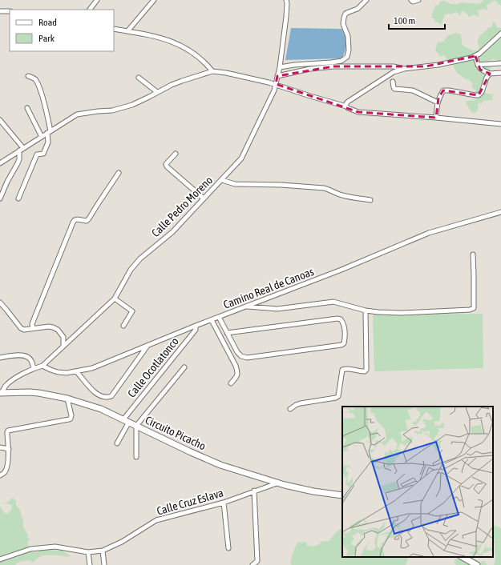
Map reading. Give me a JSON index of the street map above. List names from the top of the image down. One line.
{"streets":{"main road":["Circuito Picacho"],"street":["Calle Pedro Moreno","Camino Real de Canoas","Calle Ocotlatonco","Calle Cruz Eslava"]},"crossings":[["Calle Pedro Moreno","Camino Real de Canoas"],["Calle Pedro Moreno","Circuito Picacho"],["Camino Real de Canoas","Calle Ocotlatonco"],["Calle Ocotlatonco","Circuito Picacho"],["Circuito Picacho","Calle Cruz Eslava"]],"legend":["Road","Park"],"scale_bar":"100 m"}
